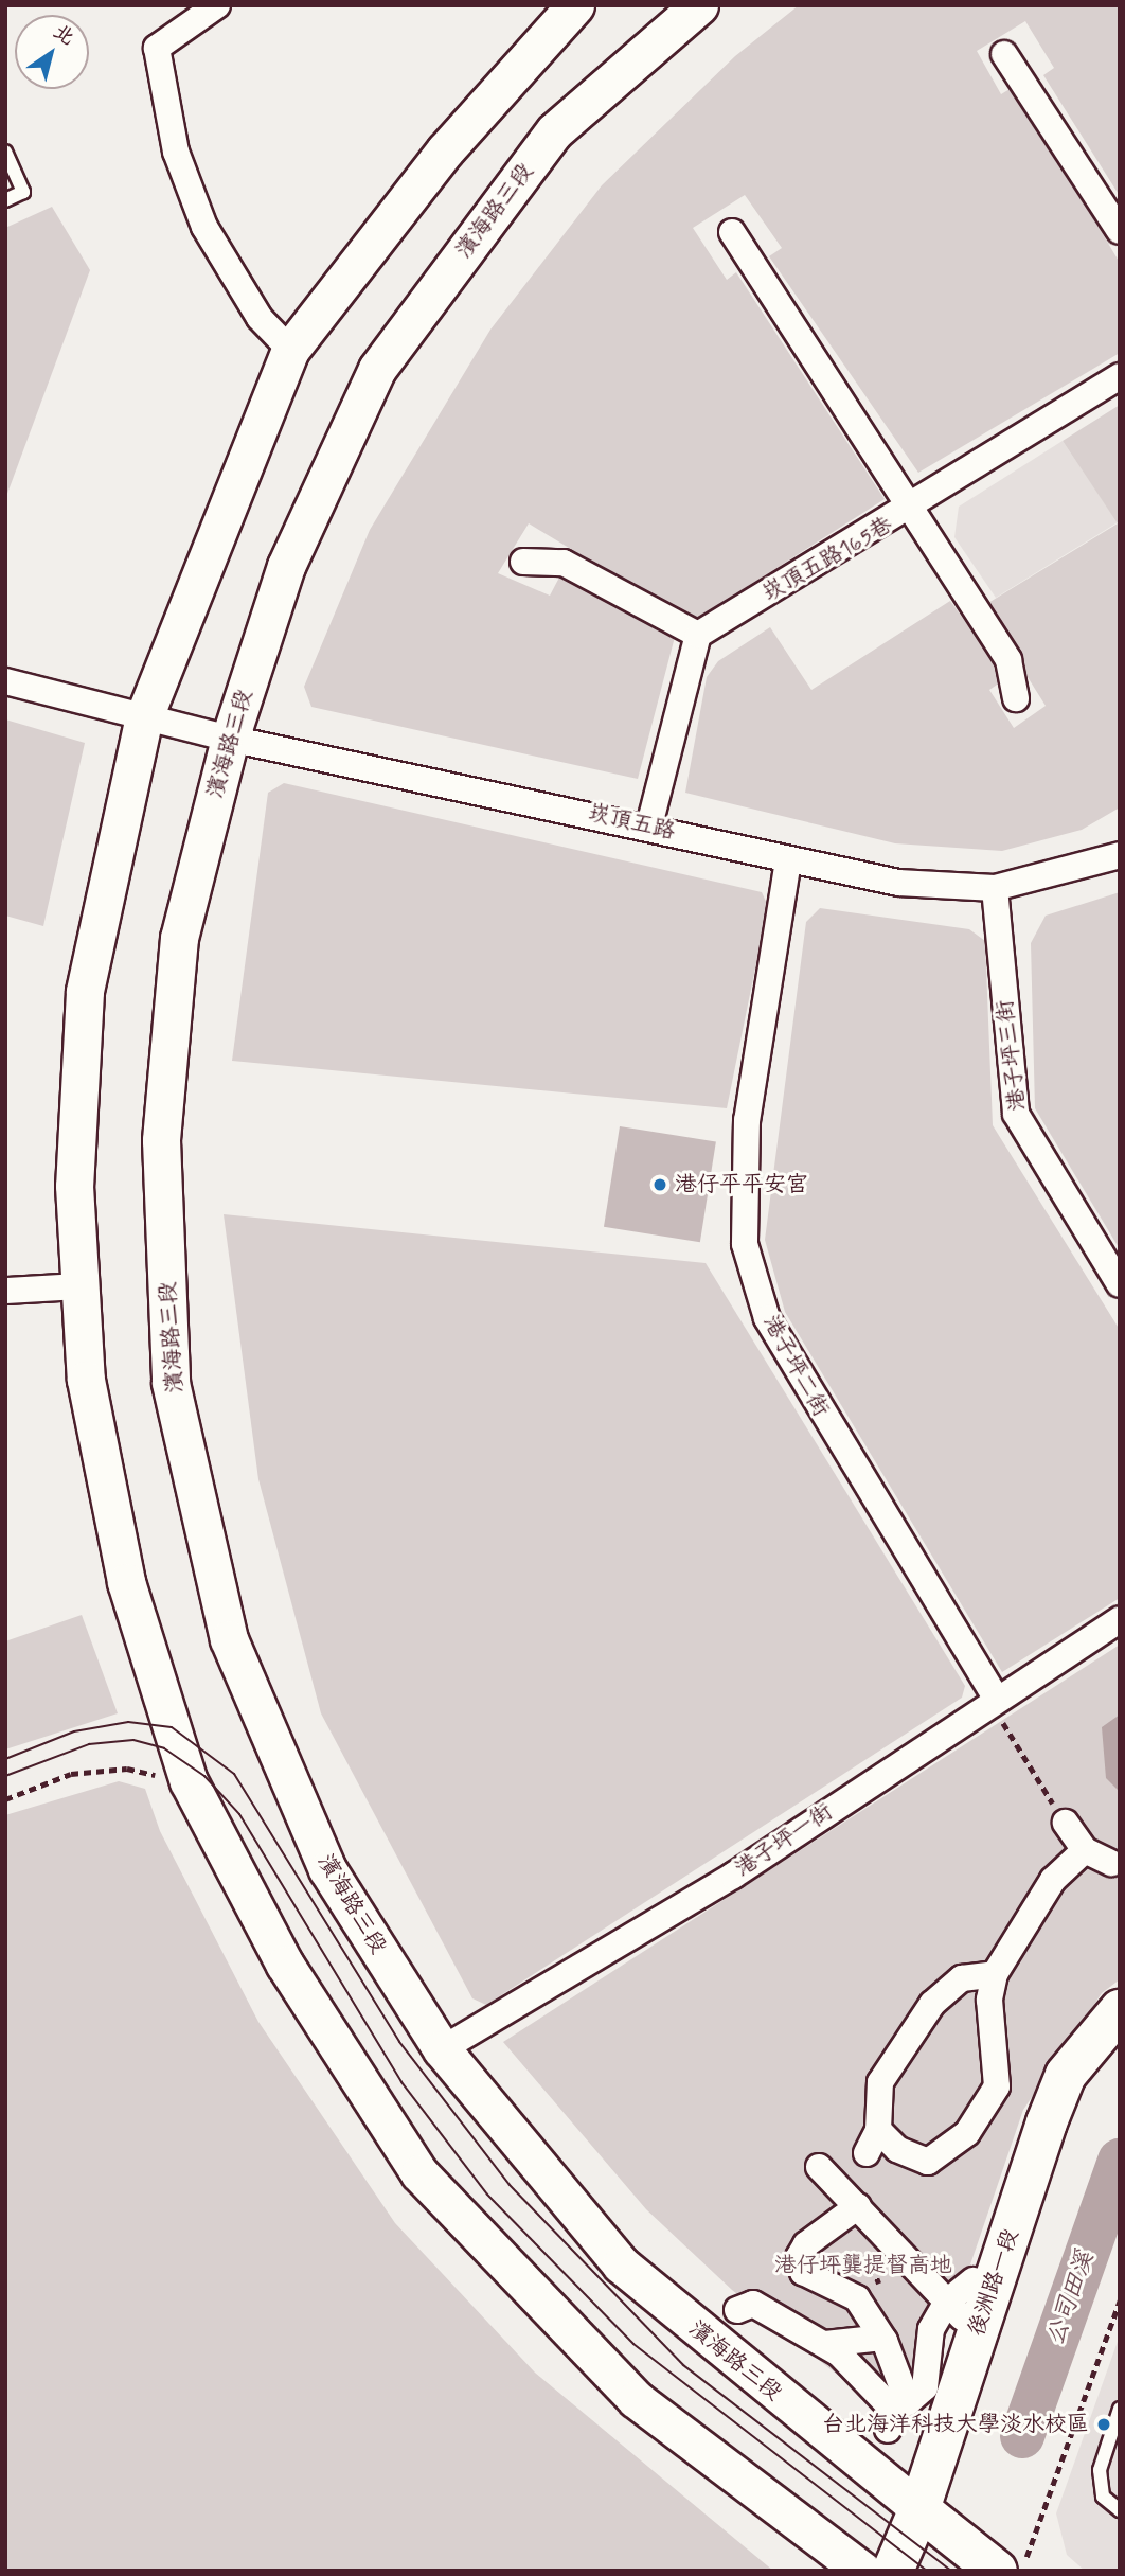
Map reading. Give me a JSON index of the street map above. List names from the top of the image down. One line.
{"streets":{"main road":["濱海路三段","後洲路一段"],"street":["崁頂五路165巷","崁頂五路","港子坪三街","港子坪二街","港子坪一街"]},"crossings":[["濱海路三段","崁頂五路"],["濱海路三段","港子坪一街"],["濱海路三段","後洲路一段"],["崁頂五路","港子坪三街"],["崁頂五路","港子坪二街"],["港子坪二街","港子坪一街"]],"water":["公司田溪"],"parks":["港仔坪龔提督高地"],"places":["港仔平平安宮","台北海洋科技大學淡水校區"],"north":"top right"}
